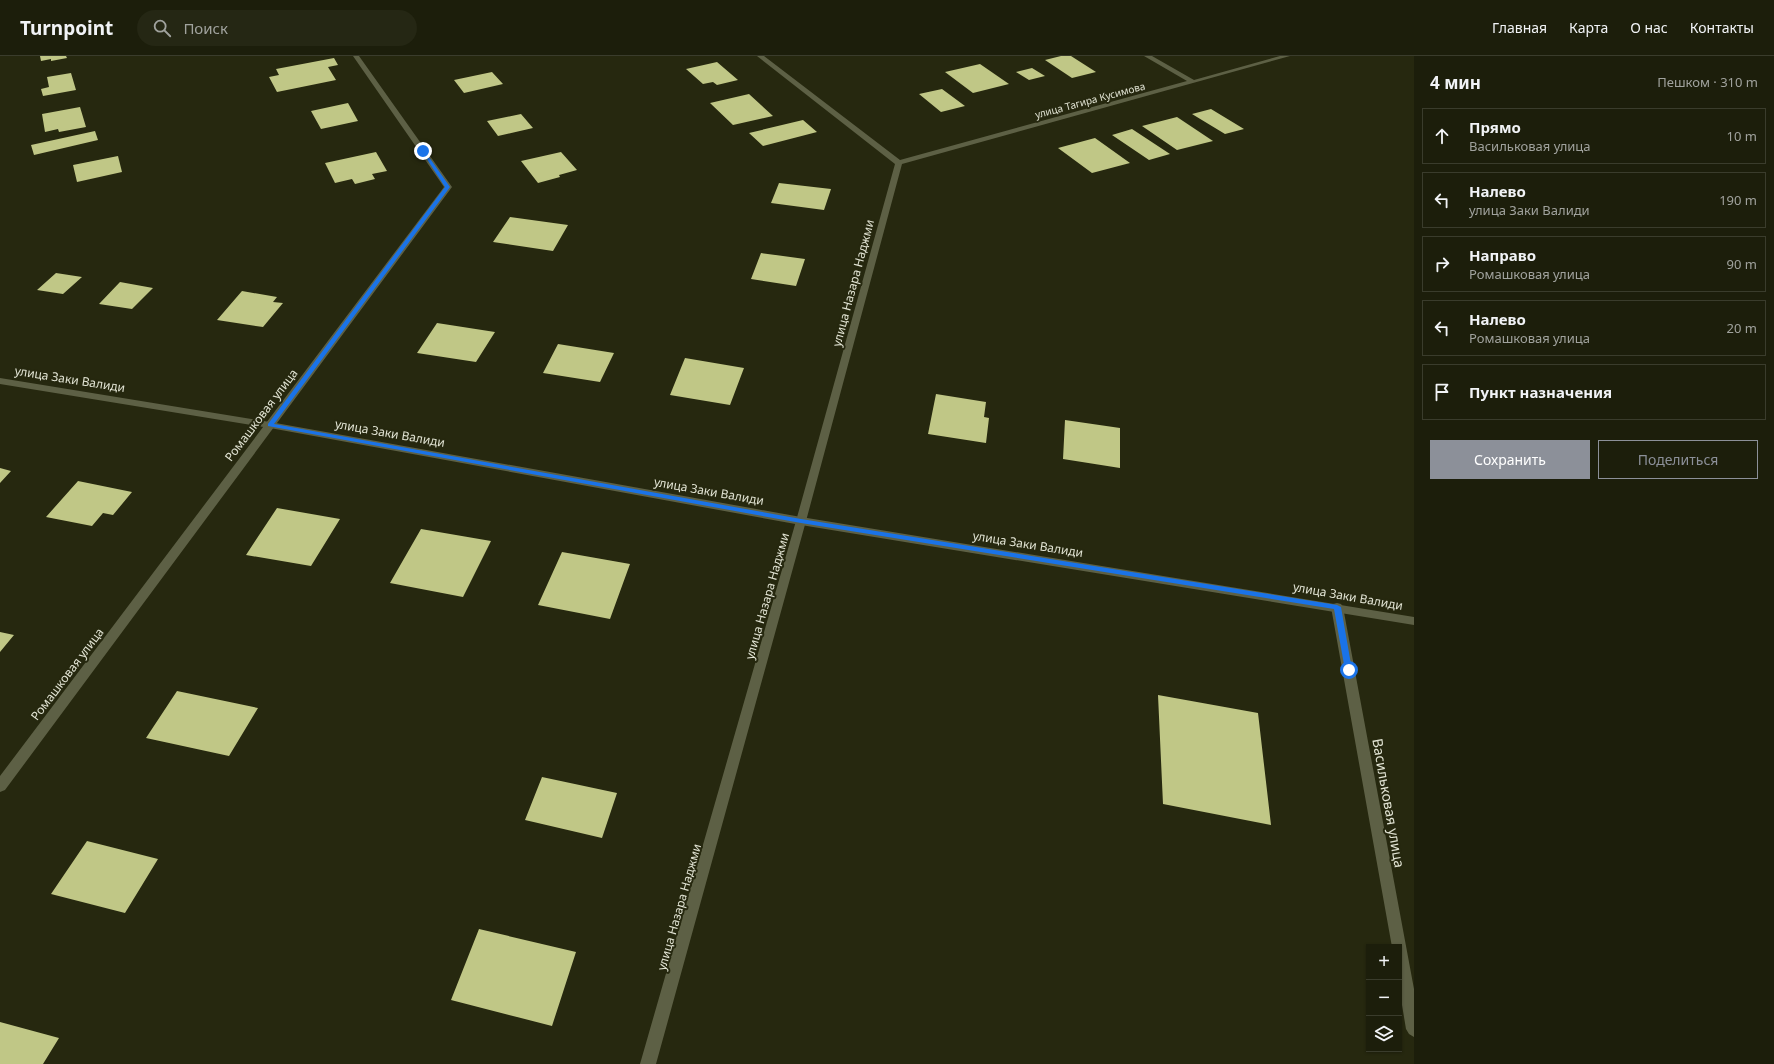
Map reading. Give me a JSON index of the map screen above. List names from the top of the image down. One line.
{"streets":{"street":["улица Тагира Кусимова","улица Назара Наджми","улица Заки Валиди","Ромашковая улица","Васильковая улица"]},"crossings":[["улица Тагира Кусимова","улица Назара Наджми"],["улица Назара Наджми","улица Заки Валиди"],["улица Заки Валиди","Ромашковая улица"],["улица Заки Валиди","Васильковая улица"]],"page":{"header":"Turnpoint","search":"Поиск","nav":["Главная","Карта","О нас","Контакты"],"heading":["4 мин","Пешком · 310 m"],"list":[["Прямо","Васильковая улица","10 m"],["Налево","улица Заки Валиди","190 m"],["Направо","Ромашковая улица","90 m"],["Налево","Ромашковая улица","20 m"],"Пункт назначения"],"buttons":["Сохранить","Поделиться"],"map_buttons":["+","−"]}}
